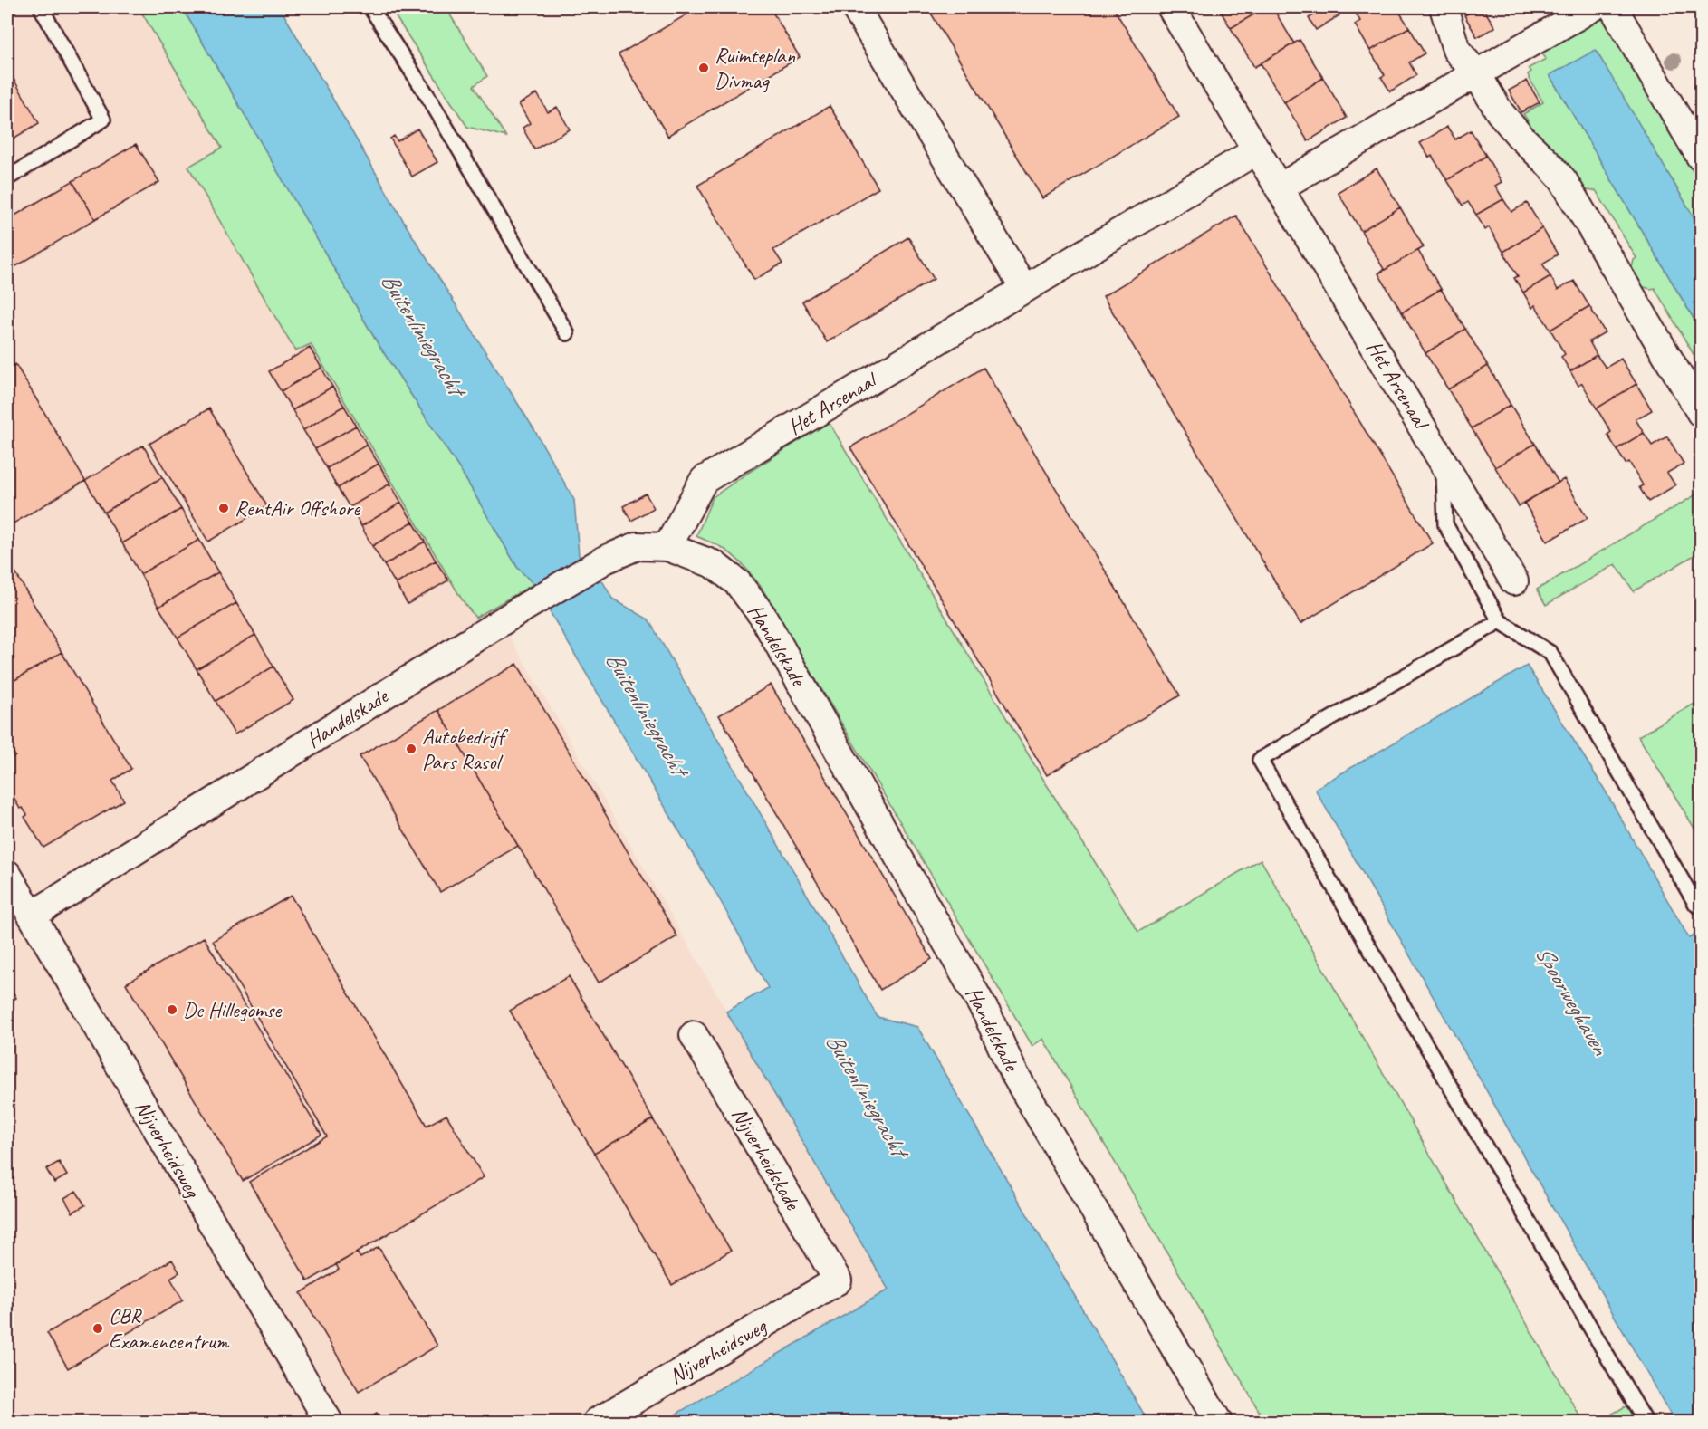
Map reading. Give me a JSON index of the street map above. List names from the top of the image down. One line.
{"streets":{"street":["Het Arsenaal","Handelskade","Nijverheidsweg","Nijverheidskade"]},"crossings":[["Het Arsenaal","Handelskade"],["Handelskade","Nijverheidsweg"],["Nijverheidsweg","Nijverheidskade"]],"water":["Buitenliniegracht","Spoorweghaven"],"places":["Ruimteplan Divmag","RentAir Offshore","Autobedrijf Pars Rasol","De Hillegomse","CBR Examencentrum"]}
